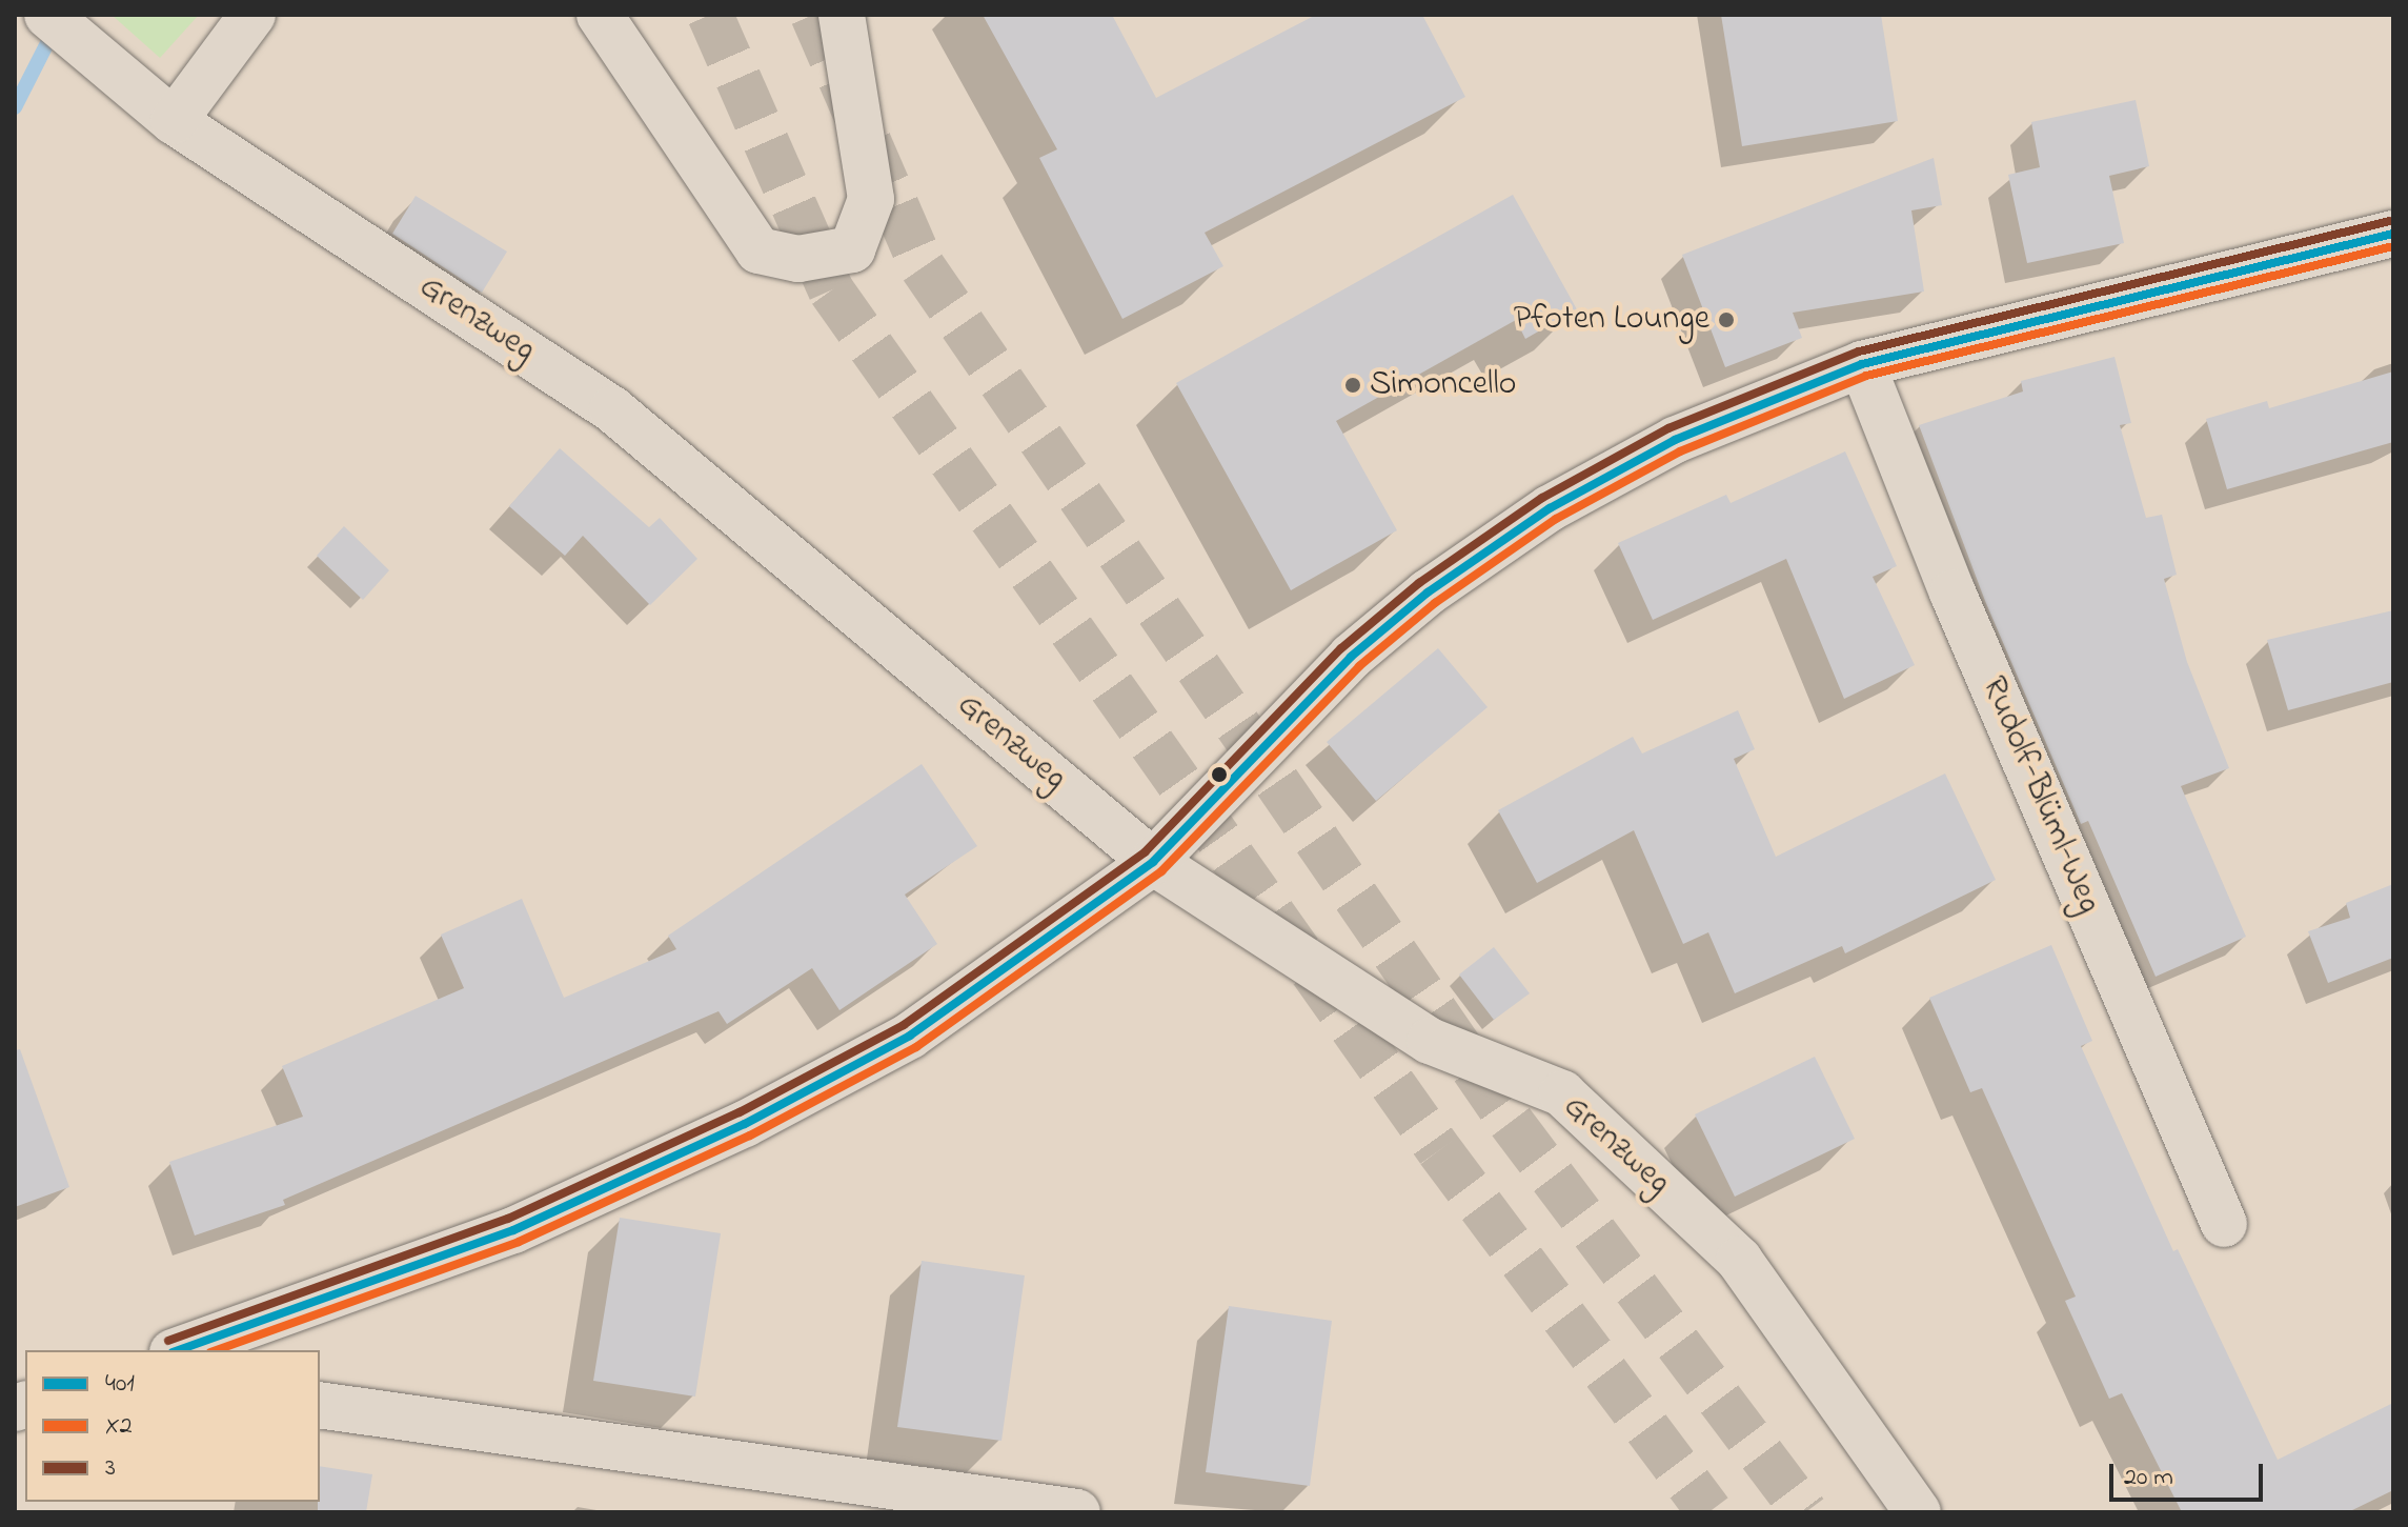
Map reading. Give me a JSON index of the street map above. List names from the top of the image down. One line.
{"streets":{"street":["Grenzweg","Rudolf-Blüml-Weg"]},"places":["Pfoten Lounge","Simoncello"],"lines":["transit line 3","transit line 401","transit line X2"],"legend":["401","X2","3"],"scale_bar":"20 m"}
